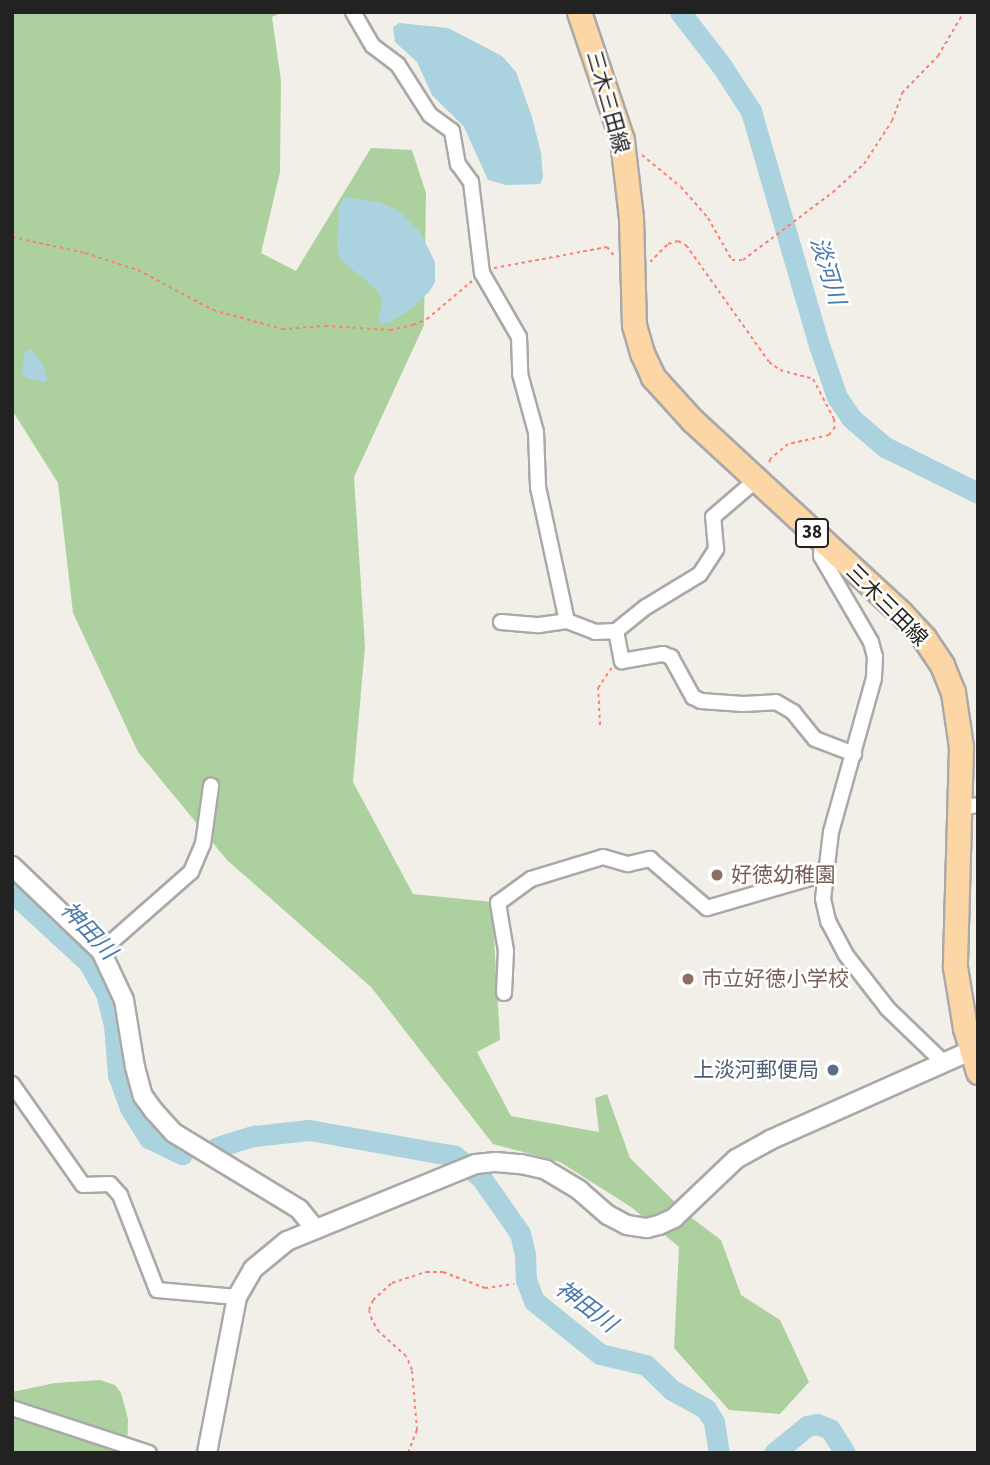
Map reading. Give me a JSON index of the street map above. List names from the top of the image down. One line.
{"streets":{"main road":["三木三田線","38"]},"water":["淡河川","神田川"],"places":["好徳幼稚園","市立好徳小学校","上淡河郵便局"]}
